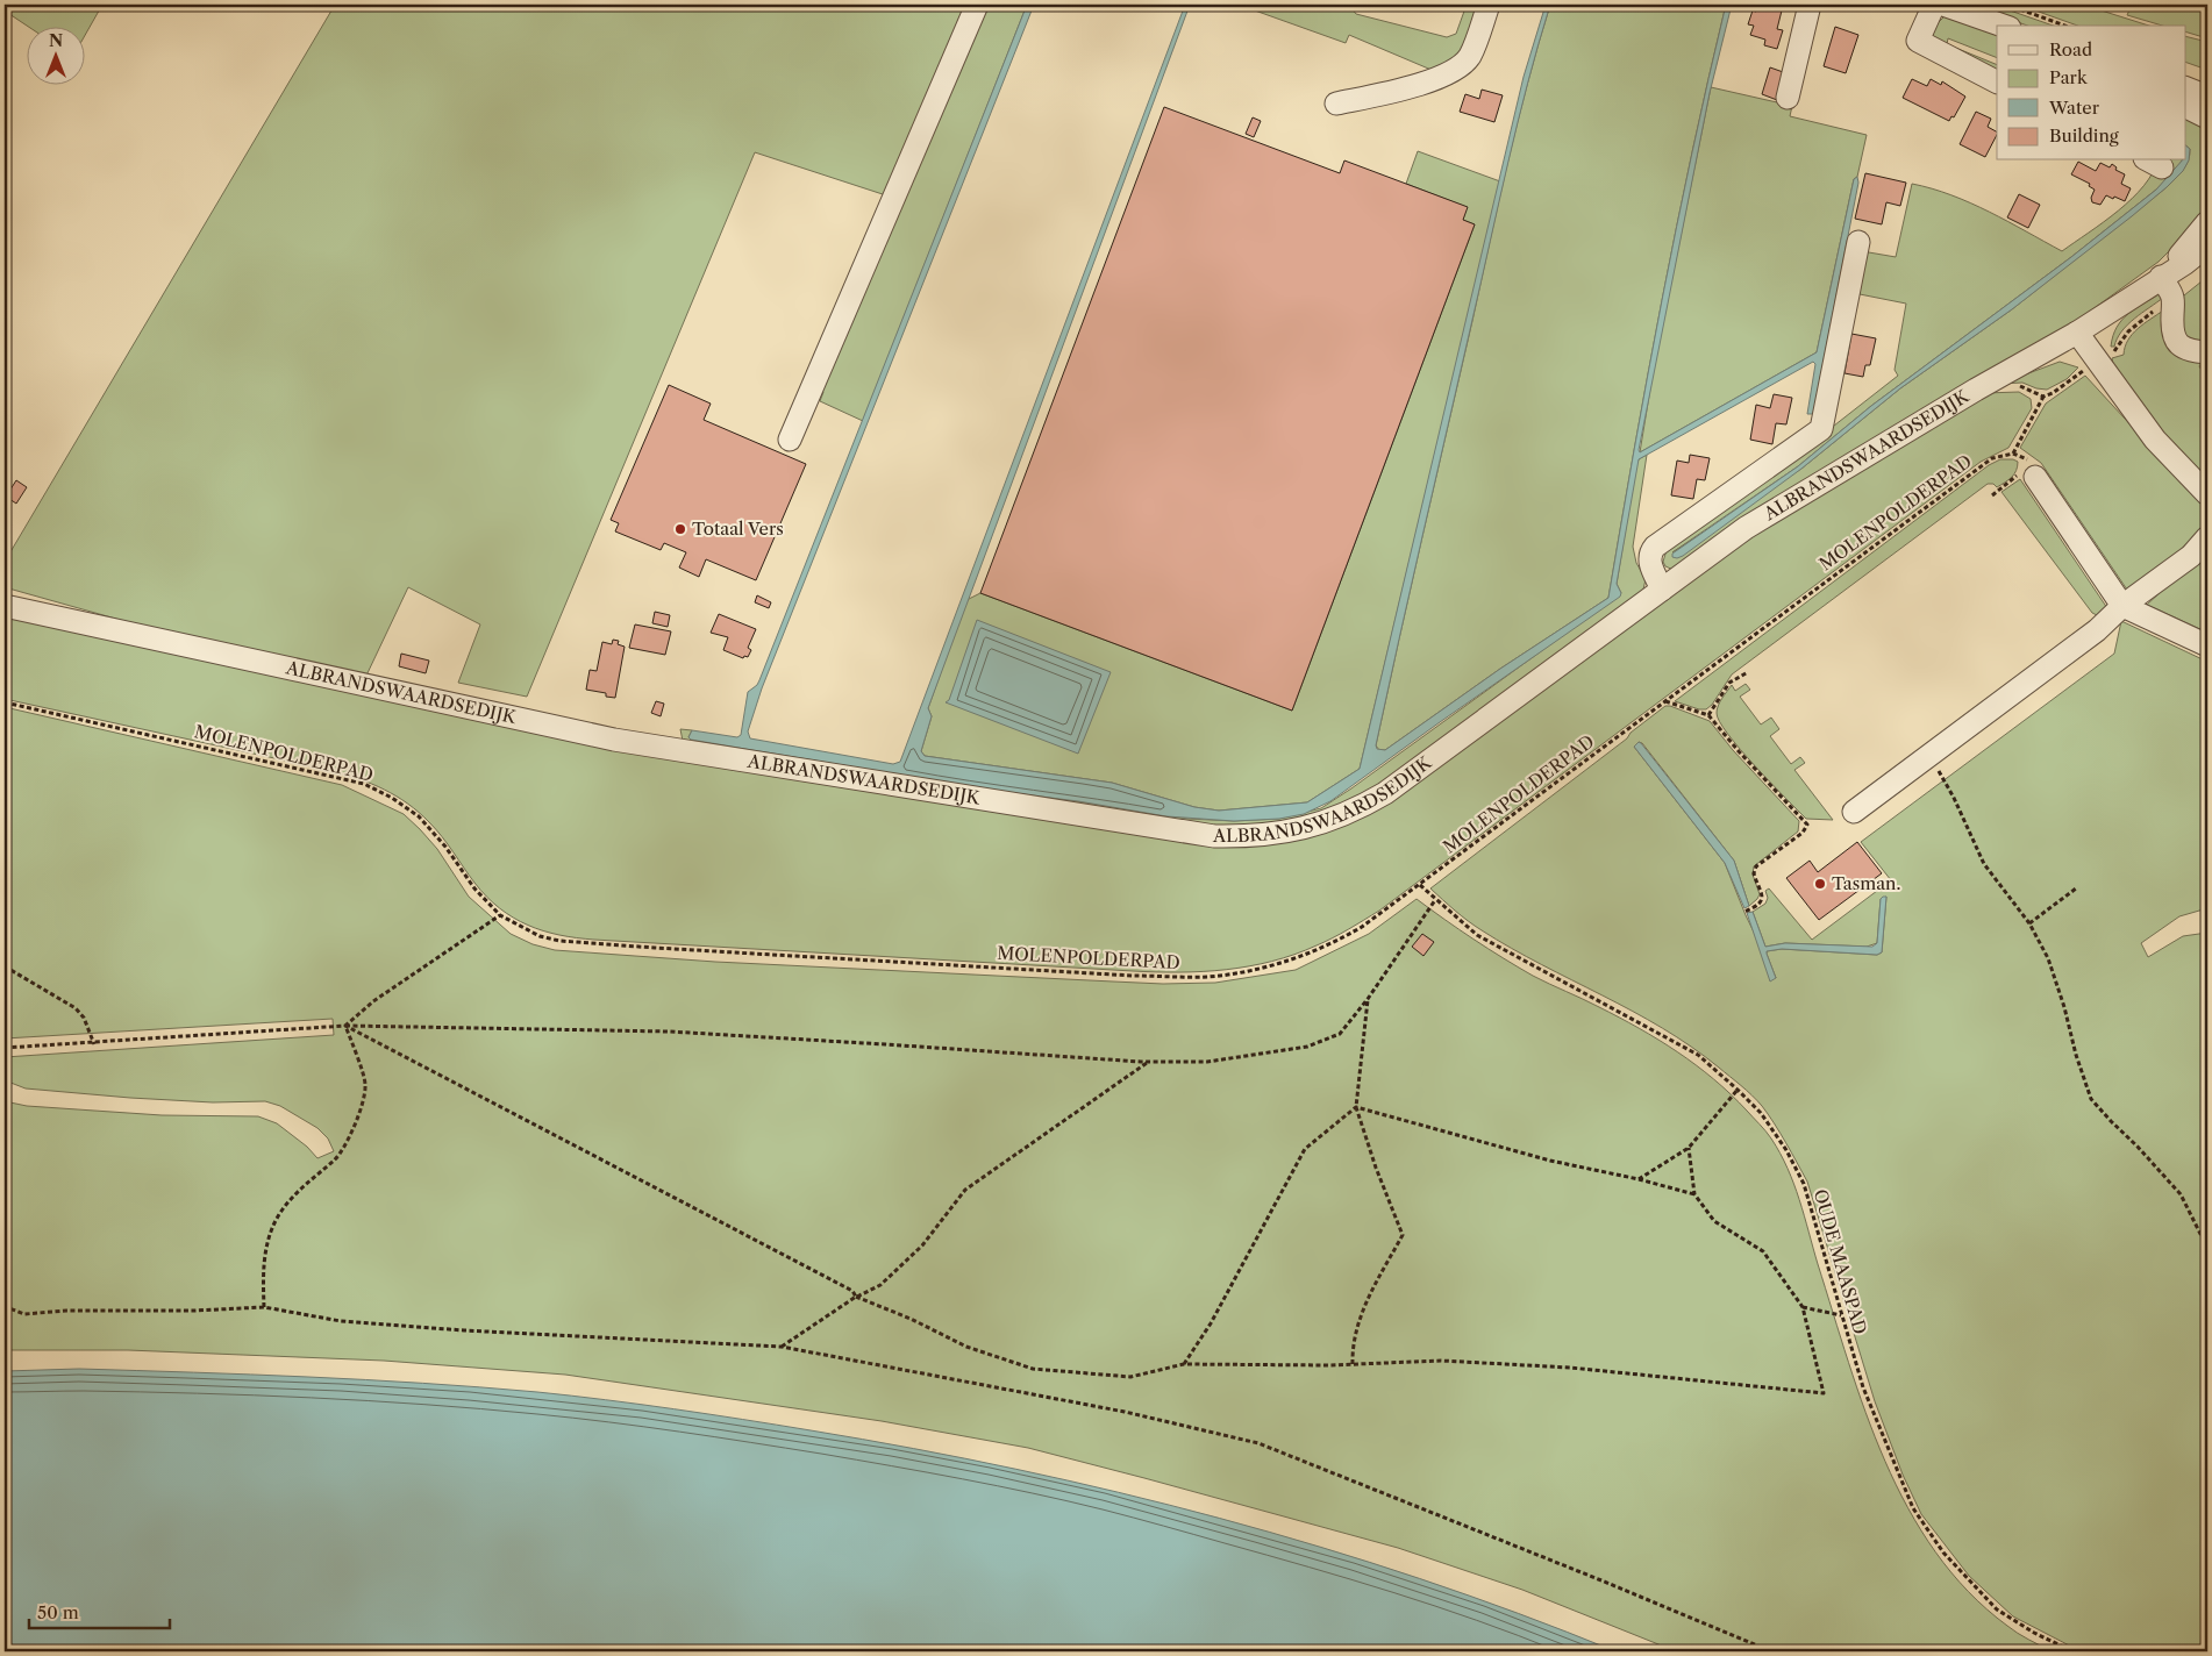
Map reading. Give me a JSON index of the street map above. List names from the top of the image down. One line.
{"streets":{"street":["ALBRANDSWAARDSEDIJK"],"path":["MOLENPOLDERPAD","OUDE MAASPAD"]},"crossings":[["MOLENPOLDERPAD","OUDE MAASPAD"]],"places":["Totaal Vers","Tasman."],"legend":["Road","Park","Water","Building"],"scale_bar":"50 m","north":"top"}
